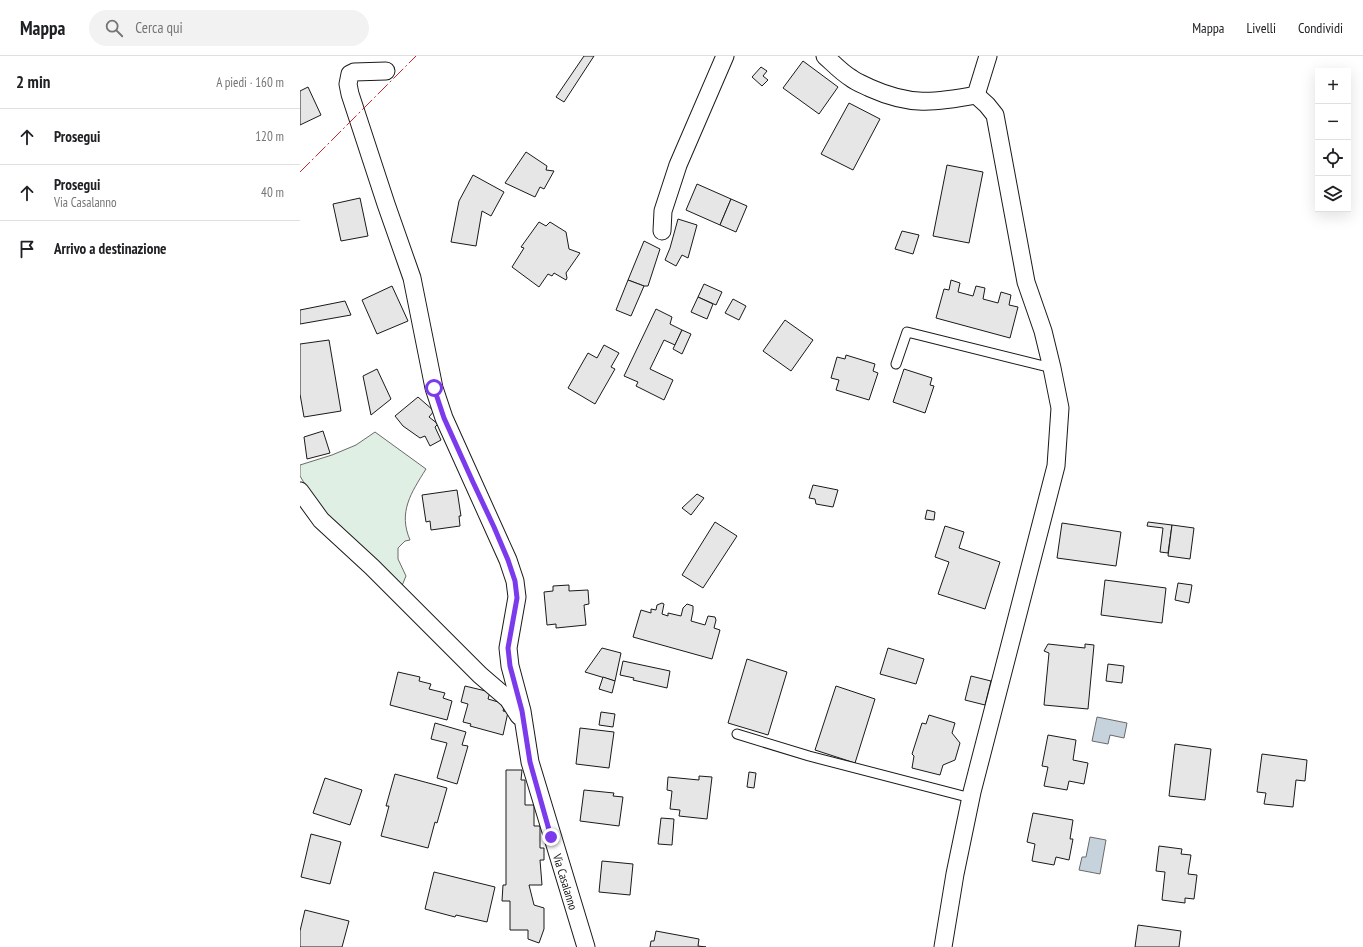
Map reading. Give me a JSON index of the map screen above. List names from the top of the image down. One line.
{"streets":{"street":["Via Casalanno"]},"page":{"header":"Mappa","search":"Cerca qui","nav":["Mappa","Livelli","Condividi"],"heading":["2 min","A piedi · 160 m"],"map_buttons":["+","−"],"list":[["Prosegui","120 m"],["Prosegui","Via Casalanno","40 m"],"Arrivo a destinazione"]}}
